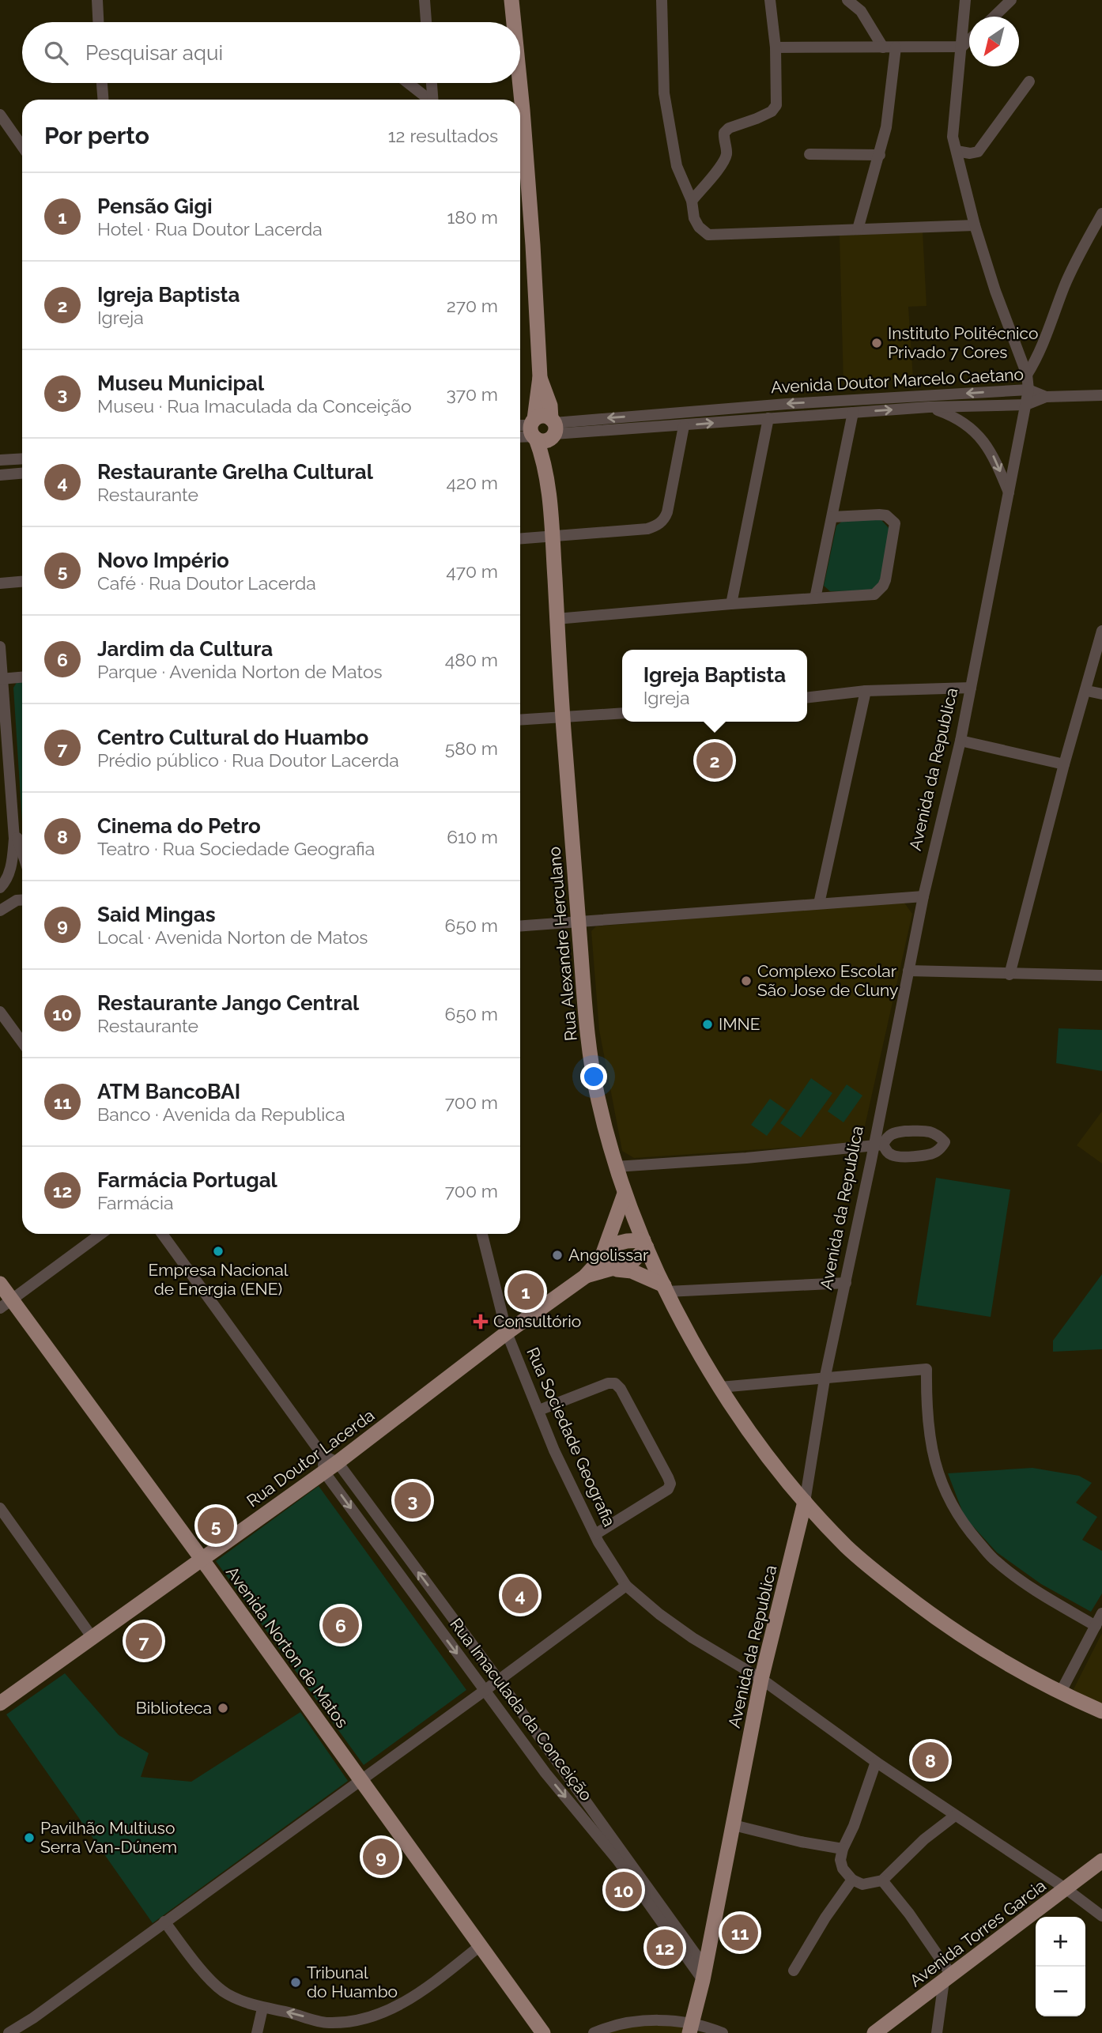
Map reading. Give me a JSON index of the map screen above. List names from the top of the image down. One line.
{"streets":{"main road":["Avenida Doutor Marcelo Caetano","Avenida da Republica","Rua Alexandre Herculano","Rua Doutor Lacerda","Avenida Norton de Matos","Avenida Torres Garcia"],"street":["Rua Sociedade Geografia","Rua Imaculada da Conceição"]},"crossings":[["Avenida Doutor Marcelo Caetano","Avenida da Republica"],["Avenida Doutor Marcelo Caetano","Rua Alexandre Herculano"],["Avenida da Republica","Rua Alexandre Herculano"],["Avenida da Republica","Rua Sociedade Geografia"],["Avenida da Republica","Rua Imaculada da Conceição"],["Rua Alexandre Herculano","Rua Doutor Lacerda"],["Rua Sociedade Geografia","Rua Doutor Lacerda"],["Rua Sociedade Geografia","Avenida Torres Garcia"],["Rua Doutor Lacerda","Avenida Norton de Matos"],["Rua Doutor Lacerda","Rua Imaculada da Conceição"]],"places":{"other":["Instituto Politécnico Privado 7 Cores","Complexo Escolar São Jose de Cluny","IMNE","Empresa Nacional de Energia (ENE)","Angolissar","Biblioteca","Pavilhão Multiuso Serra Van-Dúnem","Tribunal do Huambo"],"health":["Consultório"]},"north":"bottom left","page":{"search":"Pesquisar aqui","heading":["Por perto","12 resultados"],"list":[{"mark":"1","name":"Pensão Gigi","note":"Hotel · Rua Doutor Lacerda","value":"180 m"},{"mark":"2","name":"Igreja Baptista","note":"Igreja","value":"270 m"},{"mark":"3","name":"Museu Municipal","note":"Museu · Rua Imaculada da Conceição","value":"370 m"},{"mark":"4","name":"Restaurante Grelha Cultural","note":"Restaurante","value":"420 m"},{"mark":"5","name":"Novo Império","note":"Café · Rua Doutor Lacerda","value":"470 m"},{"mark":"6","name":"Jardim da Cultura","note":"Parque · Avenida Norton de Matos","value":"480 m"},{"mark":"7","name":"Centro Cultural do Huambo","note":"Prédio público · Rua Doutor Lacerda","value":"580 m"},{"mark":"8","name":"Cinema do Petro","note":"Teatro · Rua Sociedade Geografia","value":"610 m"},{"mark":"9","name":"Said Mingas","note":"Local · Avenida Norton de Matos","value":"650 m"},{"mark":"10","name":"Restaurante Jango Central","note":"Restaurante","value":"650 m"},{"mark":"11","name":"ATM BancoBAI","note":"Banco · Avenida da Republica","value":"700 m"},{"mark":"12","name":"Farmácia Portugal","note":"Farmácia","value":"700 m"}],"popup":["Igreja Baptista","Igreja"],"pins":["2","1","3","5","4","6","7","8","9","10","11","12"],"map_buttons":["+","−"]}}
